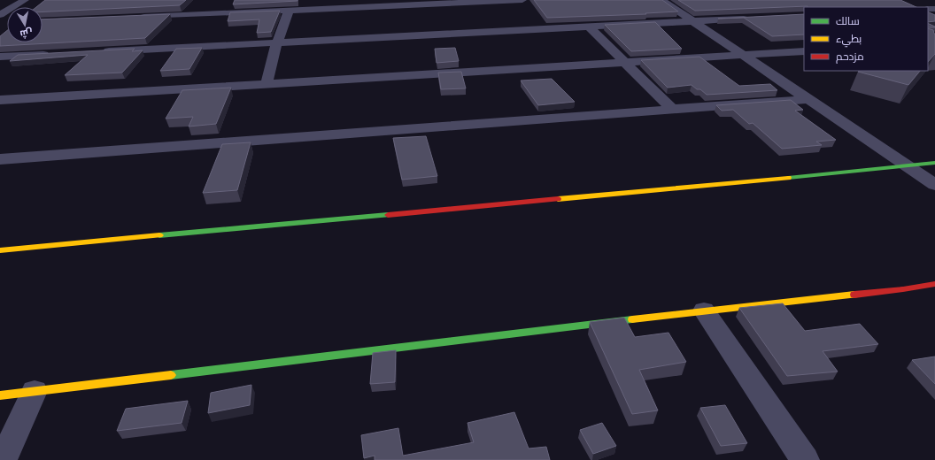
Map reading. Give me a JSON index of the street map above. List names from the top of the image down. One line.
{"legend":["سالك","بطيء","مزدحم"],"north":"bottom"}
